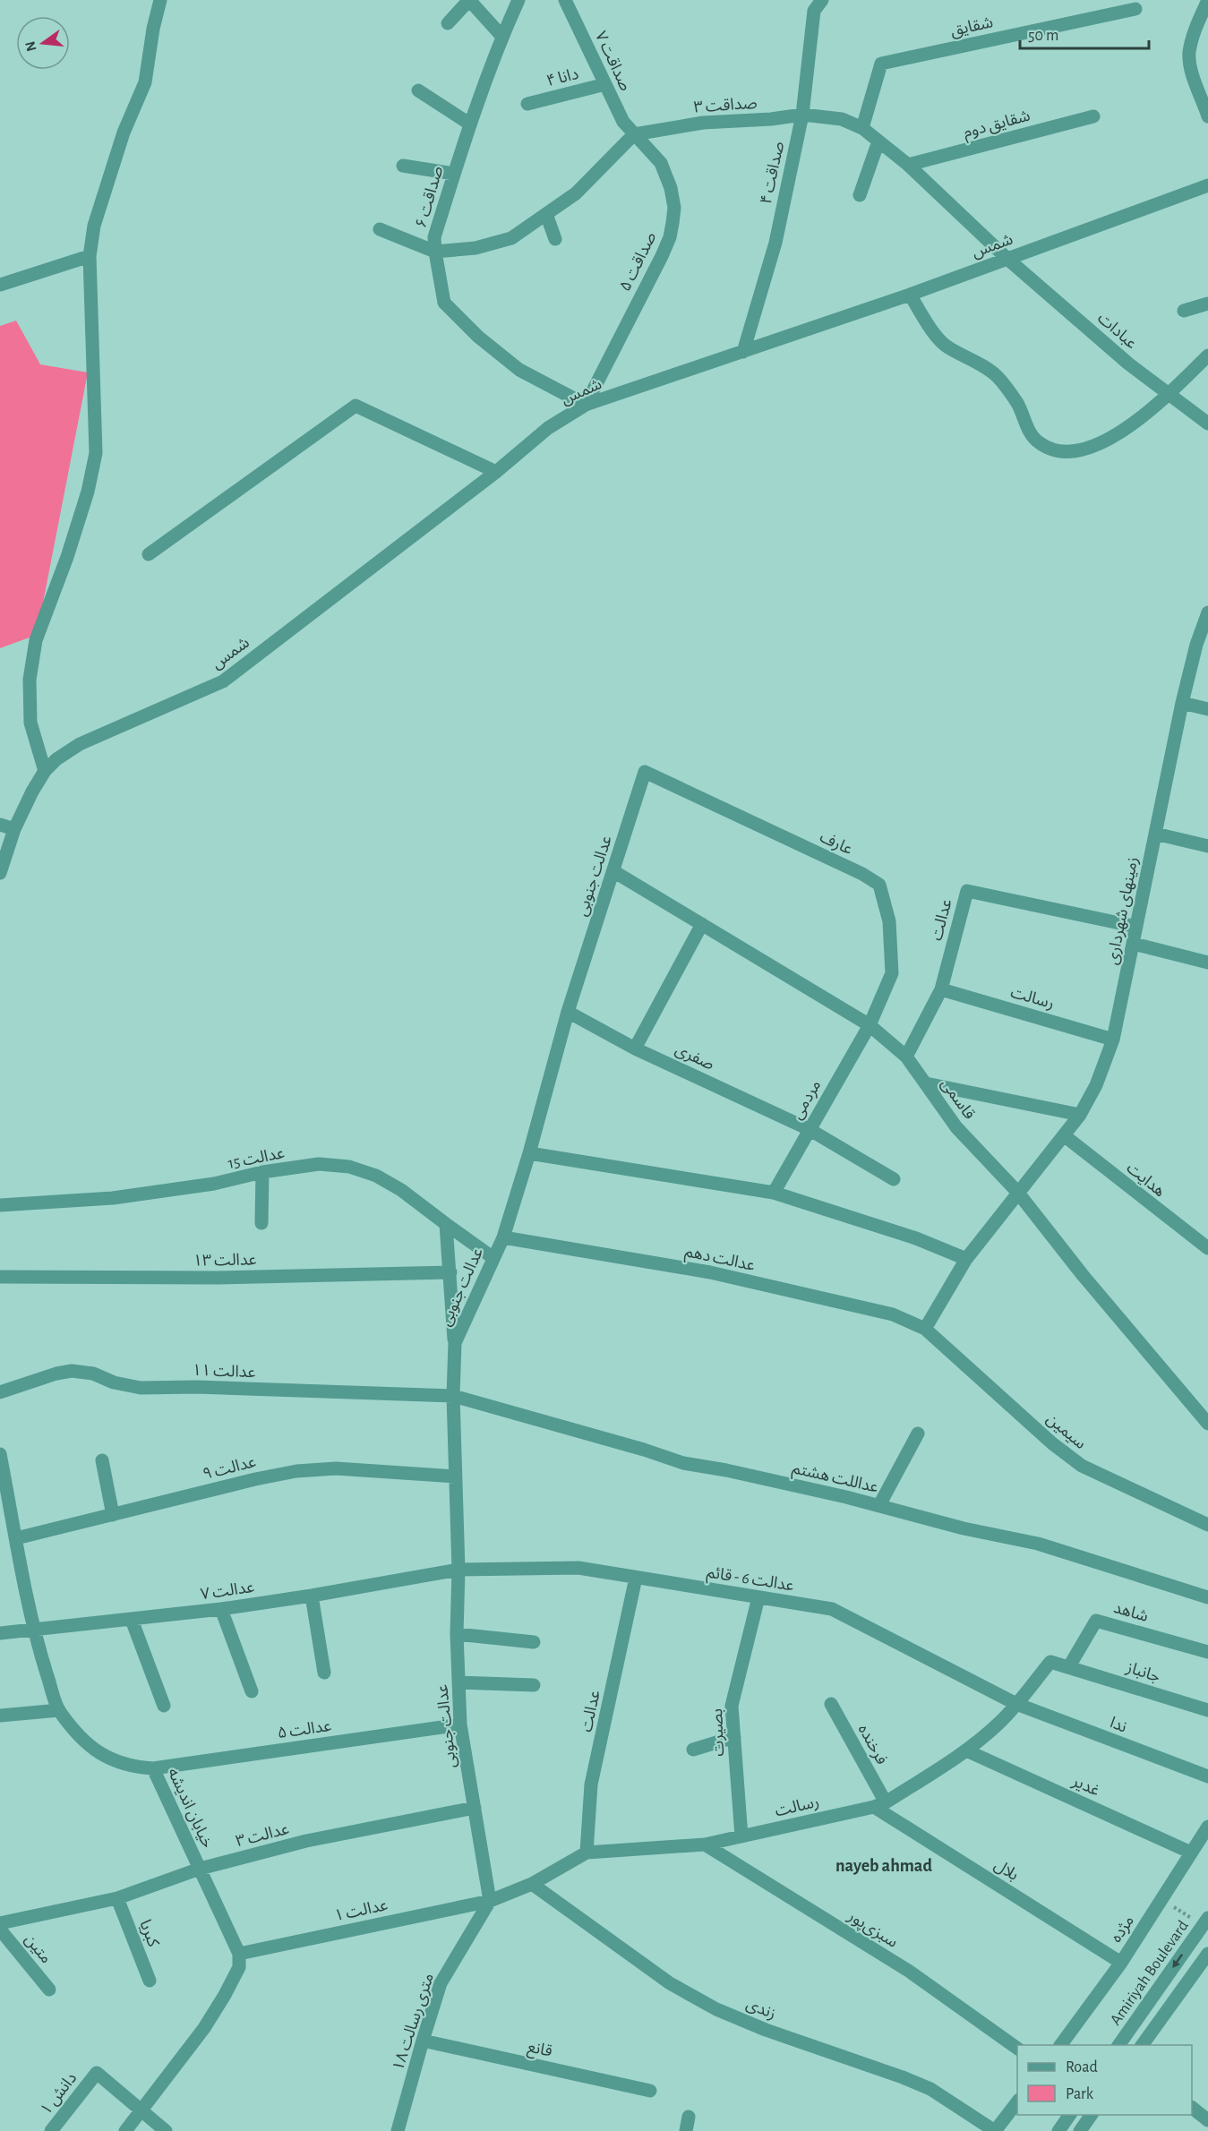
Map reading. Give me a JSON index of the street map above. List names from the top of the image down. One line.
{"streets":{"street":["شقایق","صداقت ۷","دانا ۴","صداقت ۳","شقایق دوم","صداقت ۴","صداقت ۶","شمس","صداقت ۵","عبادات","عارف","عدالت جنوبی","زمینهای شهرداری","عدالت","رسالت","صفری","قاسمی","مردمی","عدالت 15","هدایت","عدالت دهم","عدالت ۱۳","عدالت ۱۱","سیمین","عدالت ۹","عداللت هشتم","عدالت 6 - قائم","عدالت ۷","شاهد","جانباز","ندا","عدالت ۵","بصیرت","فرخنده","غدیر","خیابان اندیشه","عدالت ۳","بلال","عدالت ۱","سبزی‌پور","مژده","کبریا","متین","Amiriyah Boulevard","زندی","۱۸ متری رسالت","قانع","دانش ۱"]},"crossings":[["شقایق","صداقت ۳"],["صداقت ۷","دانا ۴"],["صداقت ۷","صداقت ۳"],["صداقت ۷","صداقت ۵"],["صداقت ۳","شقایق دوم"],["صداقت ۳","صداقت ۴"],["صداقت ۳","شمس"],["صداقت ۳","صداقت ۵"],["صداقت ۳","عبادات"],["صداقت ۴","شمس"],["صداقت ۶","شمس"],["صداقت ۶","صداقت ۵"],["شمس","صداقت ۵"],["شمس","عبادات"],["عارف","عدالت جنوبی"],["عارف","قاسمی"],["عارف","مردمی"],["عدالت جنوبی","رسالت"],["عدالت جنوبی","صفری"],["عدالت جنوبی","قاسمی"],["عدالت جنوبی","عدالت 15"],["عدالت جنوبی","عدالت دهم"],["عدالت جنوبی","عدالت ۱۱"],["عدالت جنوبی","عدالت ۹"],["عدالت جنوبی","عداللت هشتم"],["عدالت جنوبی","عدالت 6 - قائم"],["عدالت جنوبی","عدالت ۷"],["عدالت جنوبی","عدالت ۵"],["عدالت جنوبی","عدالت ۳"],["عدالت جنوبی","عدالت ۱"],["عدالت جنوبی","۱۸ متری رسالت"],["زمینهای شهرداری","عدالت"],["زمینهای شهرداری","رسالت"],["زمینهای شهرداری","قاسمی"],["زمینهای شهرداری","هدایت"],["زمینهای شهرداری","عدالت دهم"],["زمینهای شهرداری","سیمین"],["عدالت","رسالت"],["عدالت","قاسمی"],["عدالت","عدالت 6 - قائم"],["رسالت","عدالت 6 - قائم"],["رسالت","شاهد"],["رسالت","جانباز"],["رسالت","ندا"],["رسالت","بصیرت"],["رسالت","فرخنده"],["رسالت","غدیر"],["رسالت","بلال"],["رسالت","عدالت ۱"],["رسالت","سبزی‌پور"],["رسالت","زندی"],["رسالت","۱۸ متری رسالت"],["صفری","مردمی"],["قاسمی","مردمی"],["عدالت دهم","سیمین"],["عدالت ۱۱","عداللت هشتم"],["عدالت ۹","خیابان اندیشه"],["عدالت 6 - قائم","عدالت ۷"],["عدالت 6 - قائم","ندا"],["عدالت 6 - قائم","بصیرت"],["عدالت ۷","خیابان اندیشه"],["شاهد","جانباز"],["عدالت ۵","خیابان اندیشه"],["فرخنده","بلال"],["غدیر","مژده"],["خیابان اندیشه","عدالت ۳"],["خیابان اندیشه","عدالت ۱"],["عدالت ۳","کبریا"],["بلال","مژده"],["عدالت ۱","۱۸ متری رسالت"],["۱۸ متری رسالت","قانع"]],"districts":["nayeb ahmad"],"legend":["Road","Park"],"scale_bar":"50 m","north":"left"}
